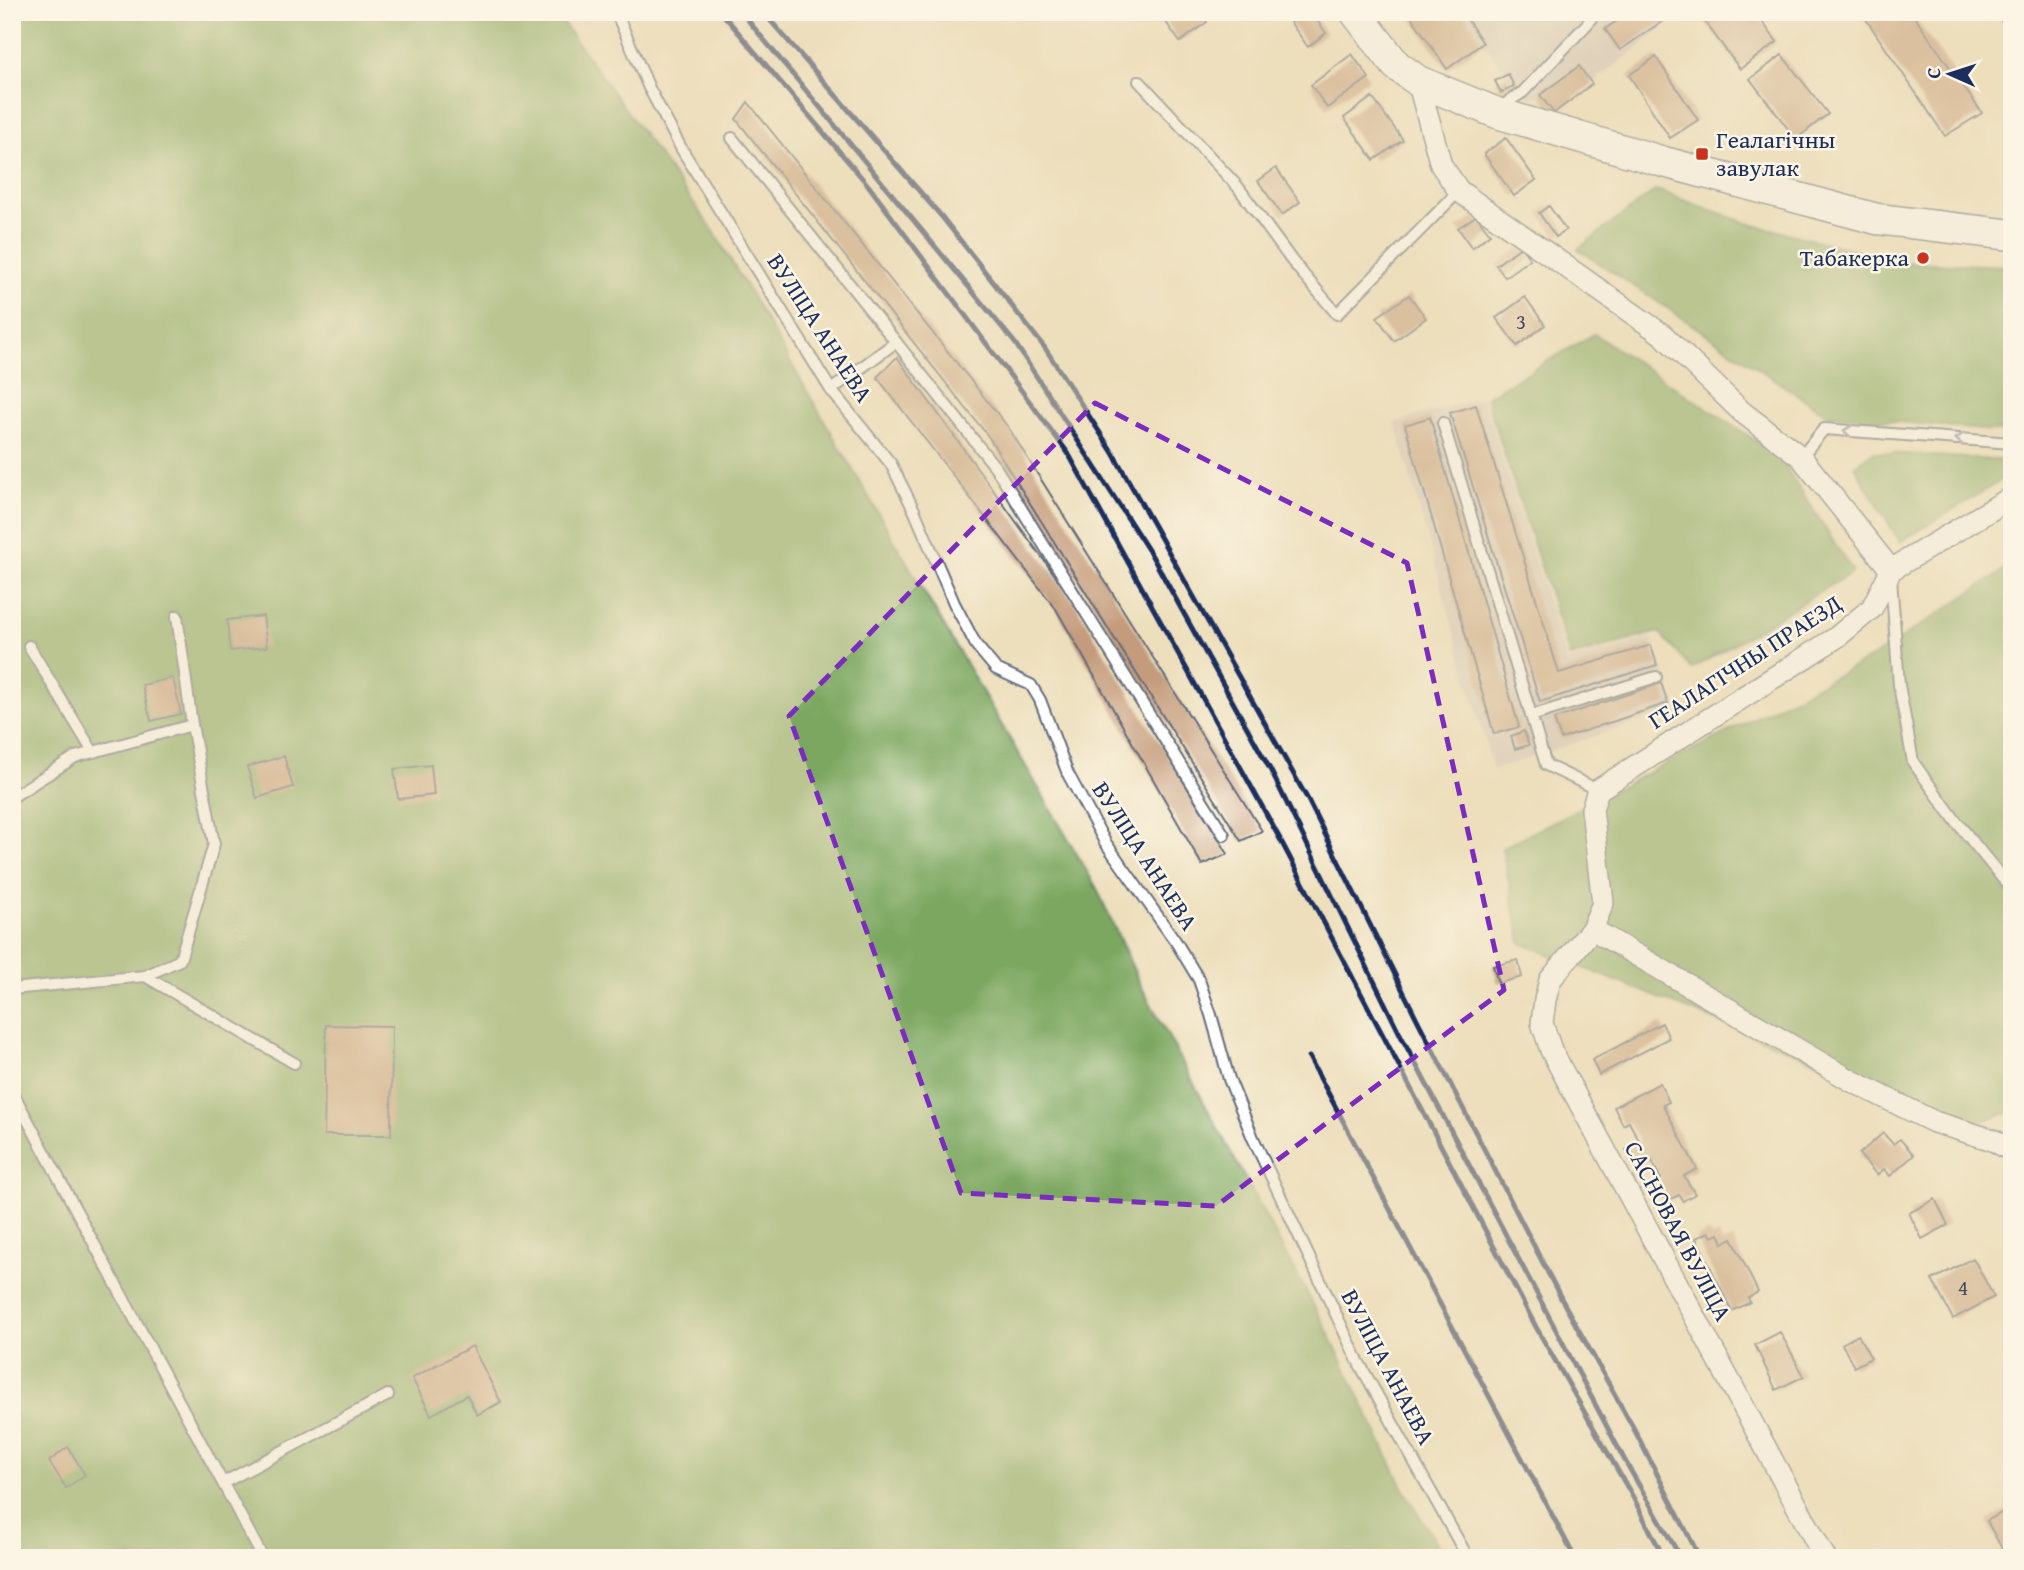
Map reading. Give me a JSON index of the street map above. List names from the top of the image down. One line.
{"streets":{"street":["ГЕАЛАГІЧНЫ ПРАЕЗД","САСНОВАЯ ВУЛІЦА"],"lane":["ВУЛІЦА АНАЕВА"]},"crossings":[["ГЕАЛАГІЧНЫ ПРАЕЗД","САСНОВАЯ ВУЛІЦА"]],"places":{"transit":["Геалагічны завулак"],"other":["Табакерка"]},"house_numbers":["3","4"],"north":"left"}
